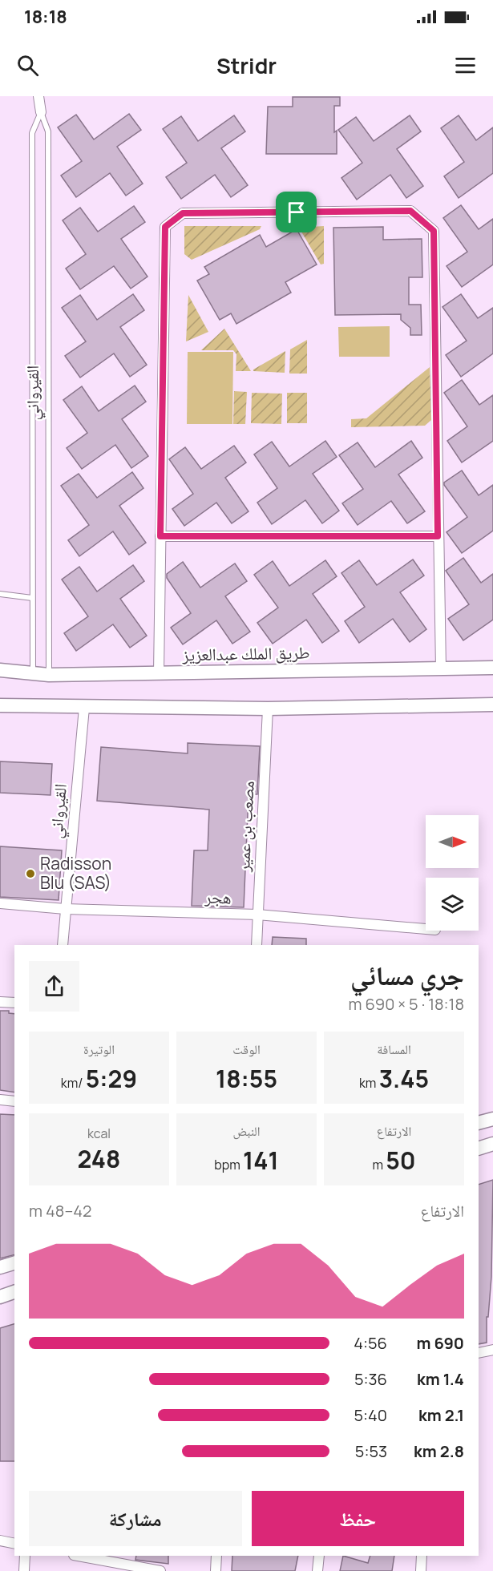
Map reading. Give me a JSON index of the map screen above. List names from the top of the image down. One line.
{"streets":{"main road":["طريق الملك عبدالعزيز"],"street":["القيرواني","مصعب بن عمير","هجر"]},"crossings":[["القيرواني","طريق الملك عبدالعزيز"],["القيرواني","هجر"],["مصعب بن عمير","هجر"]],"places":["Radisson Blu (SAS)"],"north":"right","page":{"status":"18:18","header":"Stridr","heading":["جري مسائي","18:18 · 5 × 690 m"],"stats":[["المسافة","3.45 km"],["الوقت","18:55"],["الوتيرة","5:29 /km"],["الارتفاع","50 m"],["النبض","141 bpm"],["kcal","248"]],"chart":["الارتفاع","42–48 m"],"list":[{"name":"690 m","note":"4:56"},{"name":"1.4 km","note":"5:36"},{"name":"2.1 km","note":"5:40"},{"name":"2.8 km","note":"5:53"}],"buttons":["حفظ","مشاركة"]}}
